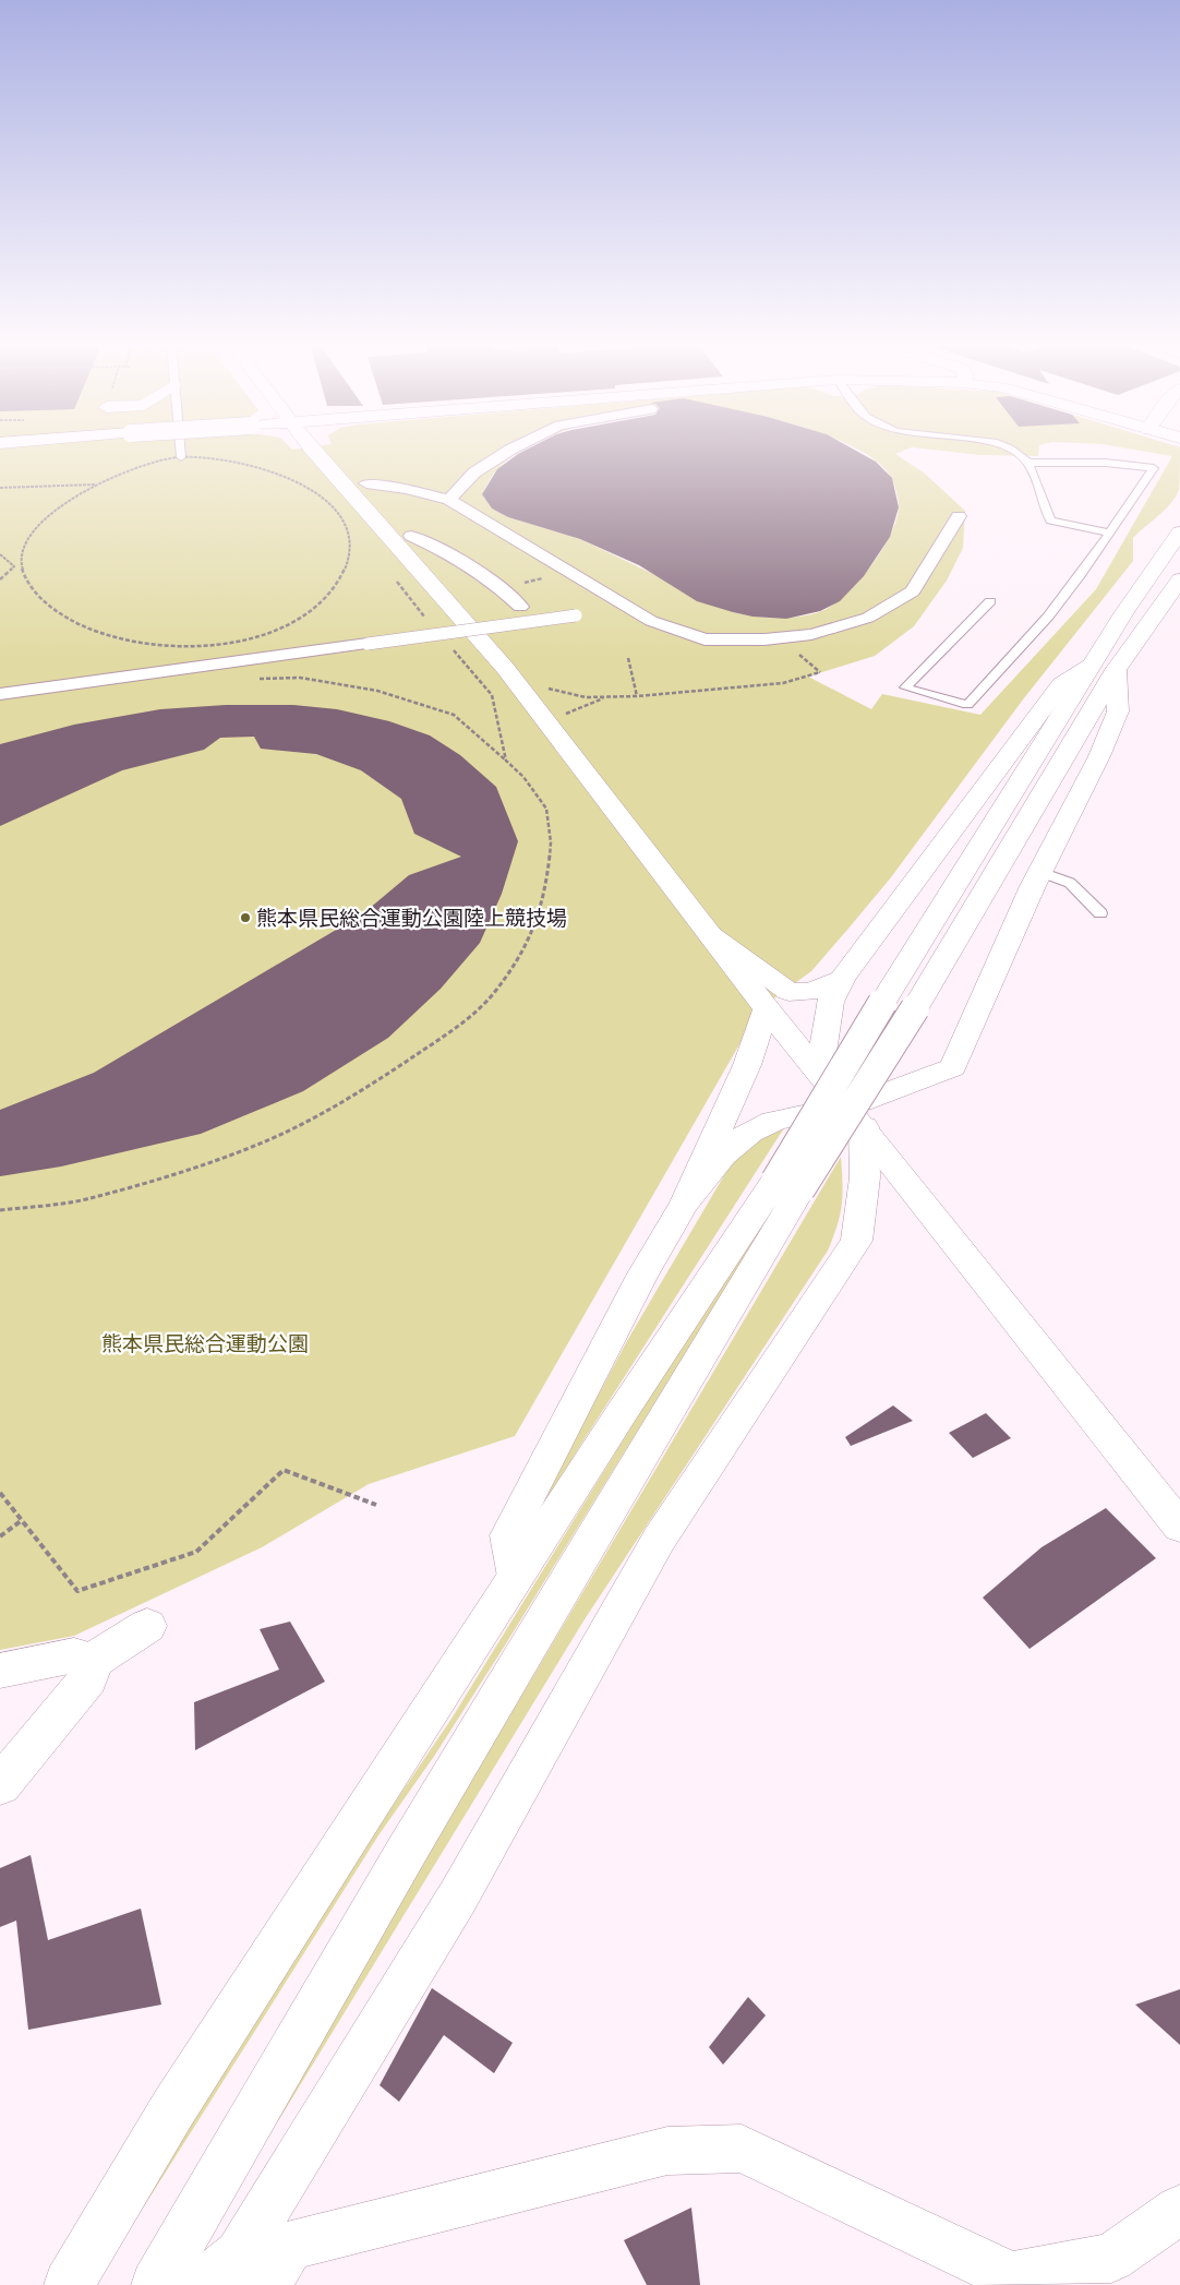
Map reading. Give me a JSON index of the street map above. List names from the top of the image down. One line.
{"parks":["熊本県民総合運動公園"],"places":["熊本県民総合運動公園陸上競技場"]}
